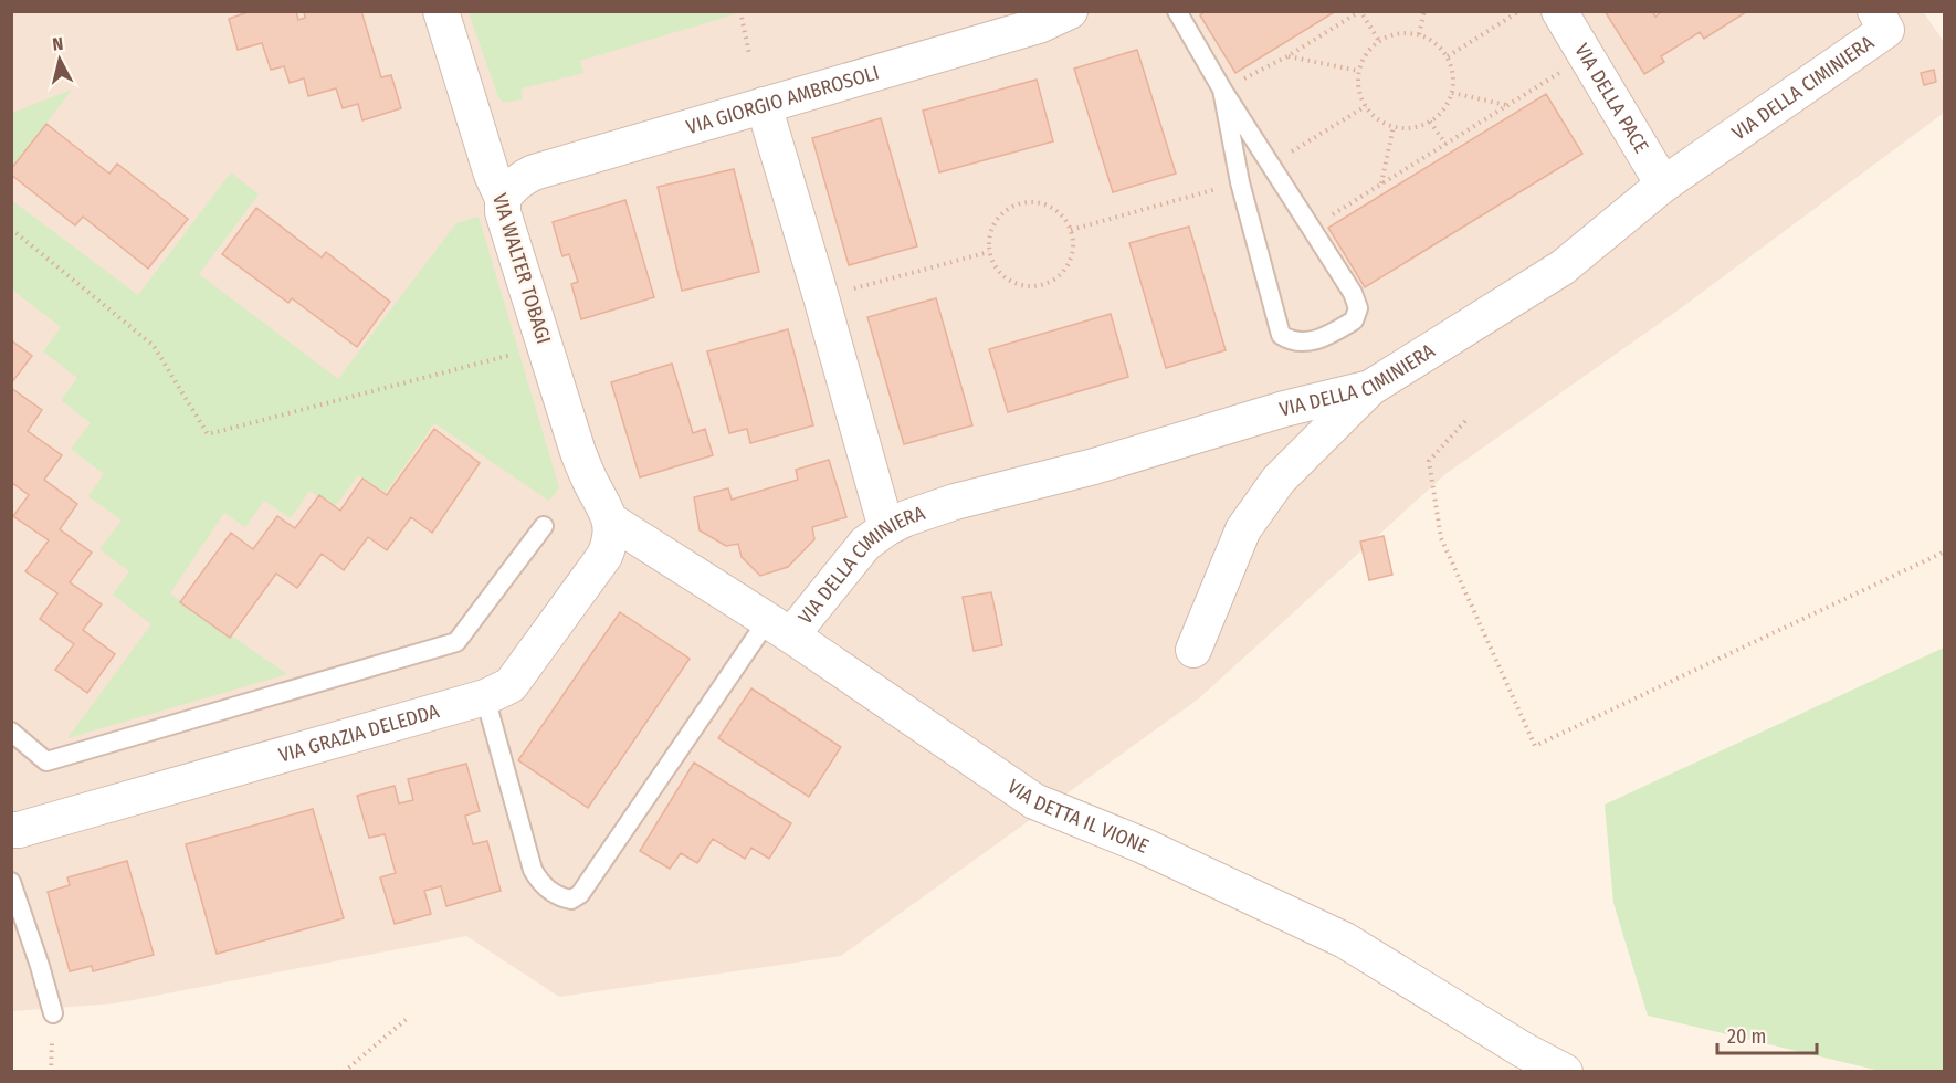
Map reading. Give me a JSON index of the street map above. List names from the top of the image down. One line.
{"streets":{"street":["VIA DELLA CIMINIERA","VIA DELLA PACE","VIA GIORGIO AMBROSOLI","VIA WALTER TOBAGI","VIA GRAZIA DELEDDA","VIA DETTA IL VIONE"]},"crossings":[["VIA DELLA CIMINIERA","VIA DELLA PACE"],["VIA DELLA CIMINIERA","VIA DETTA IL VIONE"],["VIA GIORGIO AMBROSOLI","VIA WALTER TOBAGI"],["VIA WALTER TOBAGI","VIA GRAZIA DELEDDA"],["VIA WALTER TOBAGI","VIA DETTA IL VIONE"],["VIA GRAZIA DELEDDA","VIA DETTA IL VIONE"]],"scale_bar":"20 m","north":"top"}
